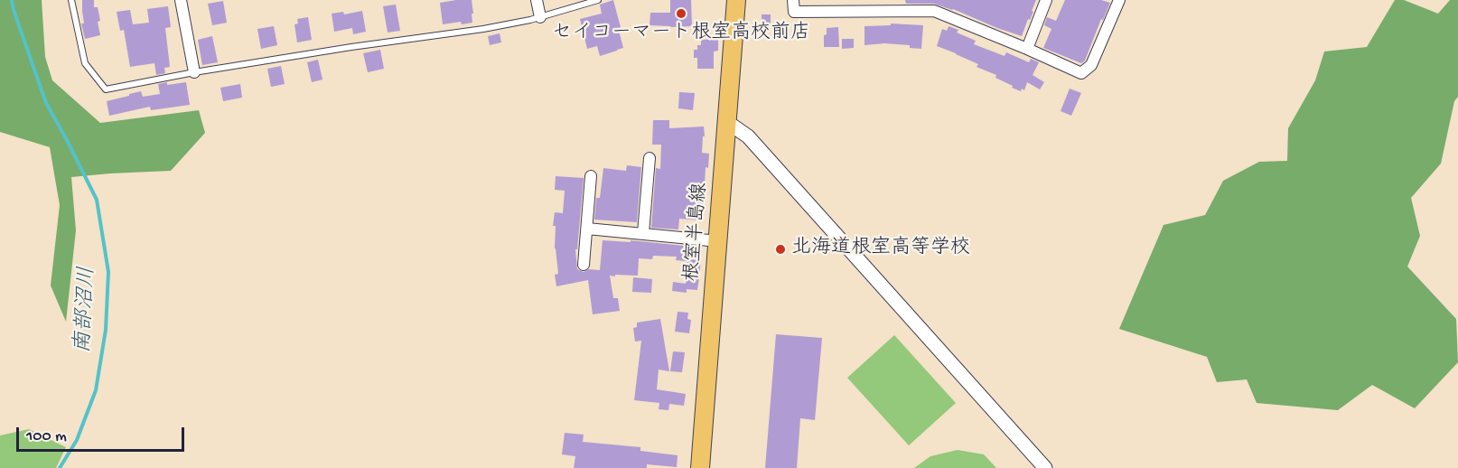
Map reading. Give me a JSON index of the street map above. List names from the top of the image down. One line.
{"streets":{"main road":["根室半島線"]},"water":["南部沼川"],"places":["セイコーマート根室高校前店","北海道根室高等学校"],"scale_bar":"100 m"}
